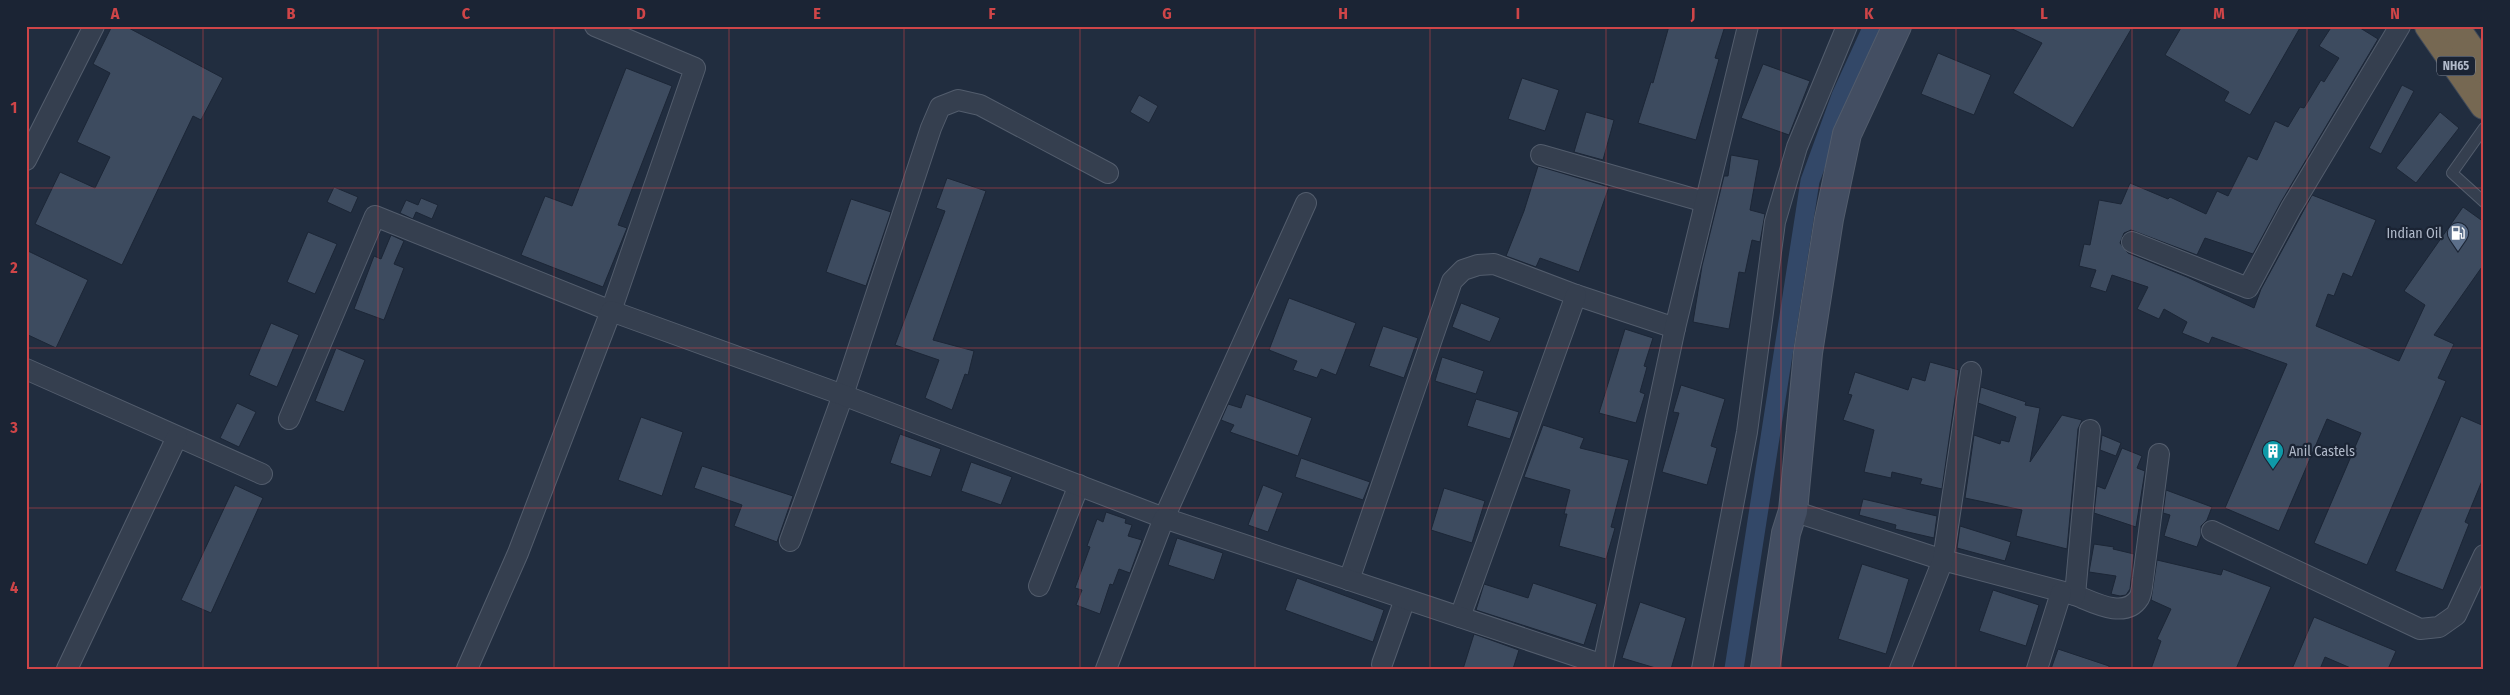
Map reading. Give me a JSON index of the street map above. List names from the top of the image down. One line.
{"streets":{"highway":["NH65"]},"places":{"fuel station":["Indian Oil"],"building":["Anil Castels"]},"grid":{"columns":["A","B","C","D","E","F","G","H","I","J","K","L","M","N"],"rows":["1","2","3","4"]}}
